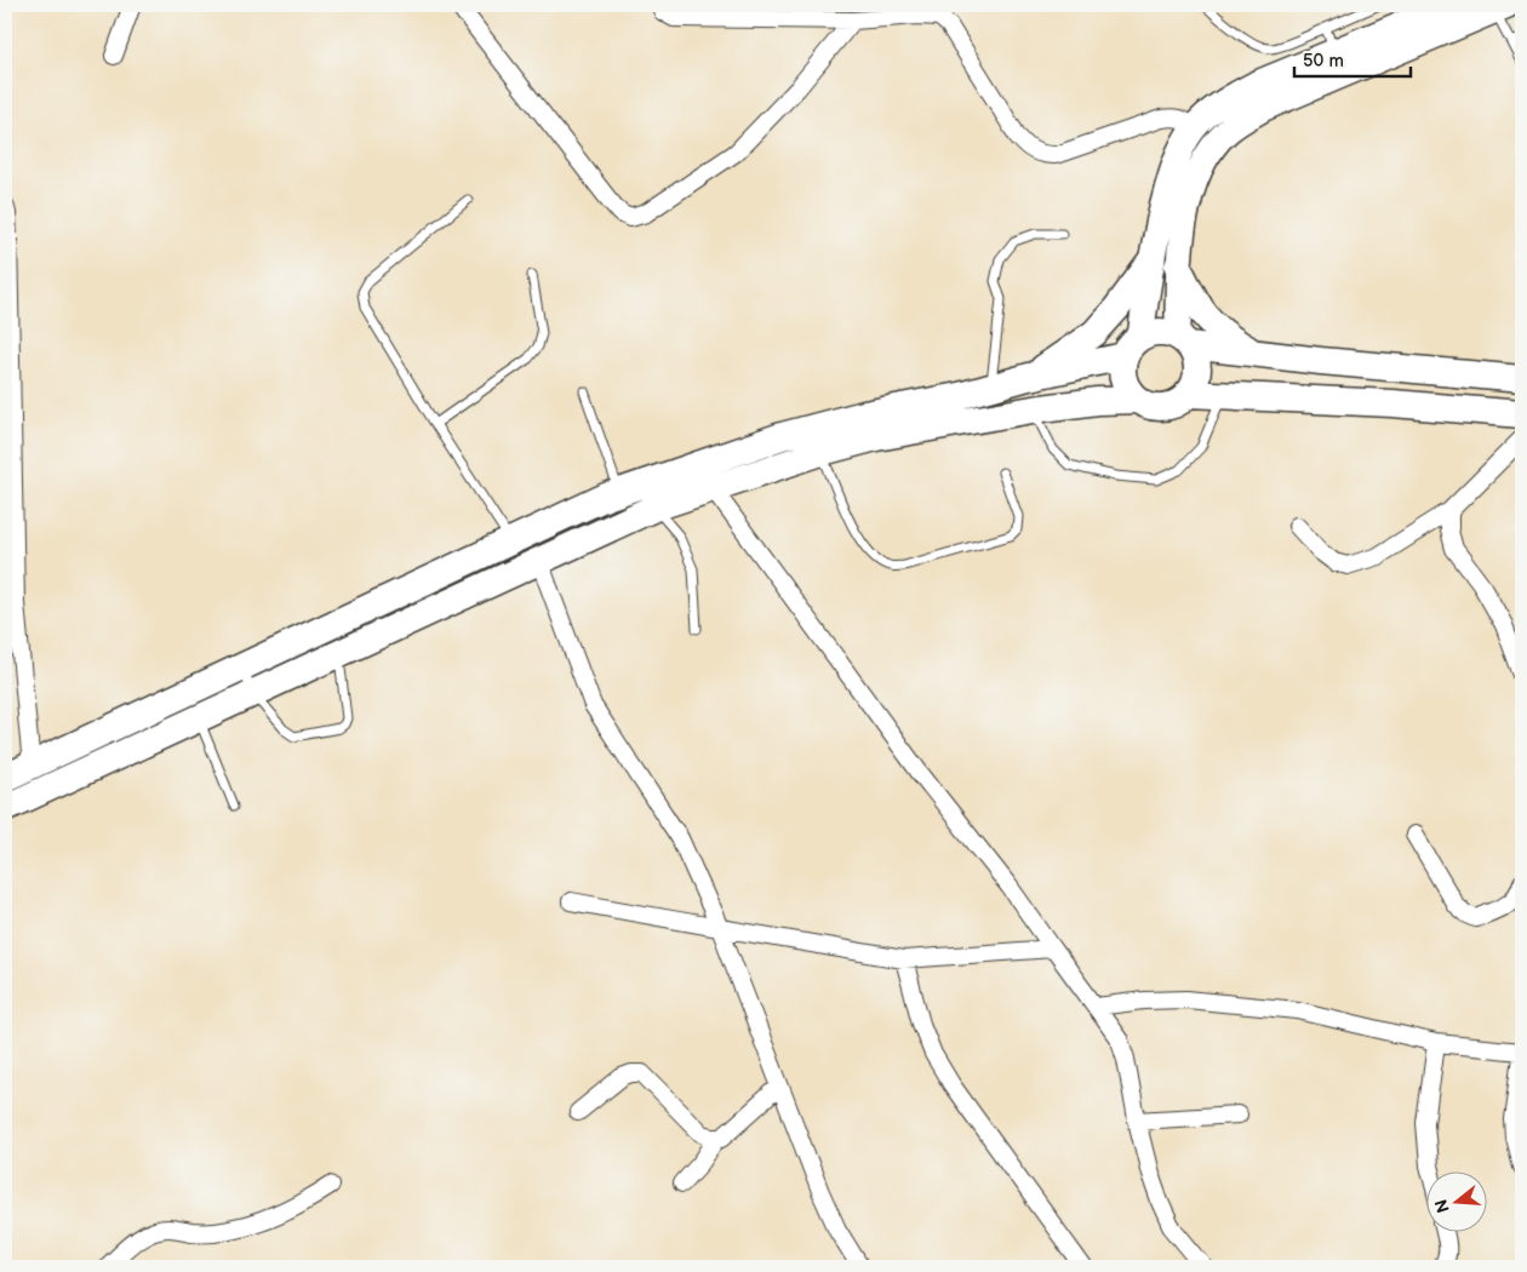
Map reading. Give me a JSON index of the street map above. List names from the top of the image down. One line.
{"scale_bar":"50 m","north":"left"}
